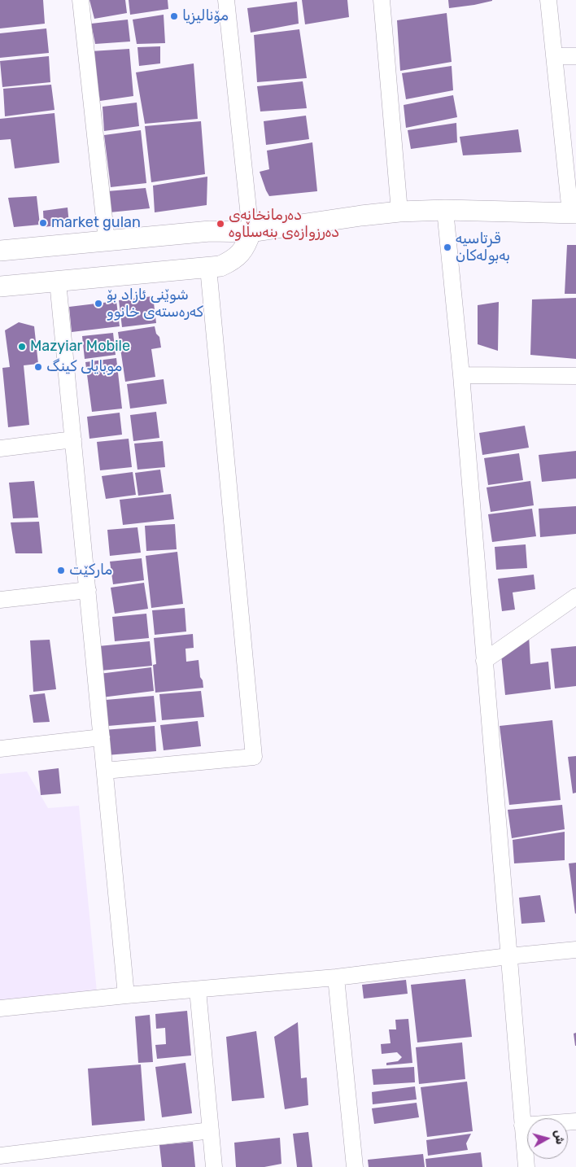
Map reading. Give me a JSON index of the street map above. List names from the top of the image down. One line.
{"places":["مۆنالیزیا","market gulan","دەرمانخانەی دەرزوازەی بنەسڵاوە","قرتاسیە بەبولەکان","شوێنی ئازاد بۆ كەرەستەی خانوو","Mazyiar Mobile","موبايلى كينگ","ماركێت"],"north":"right"}
